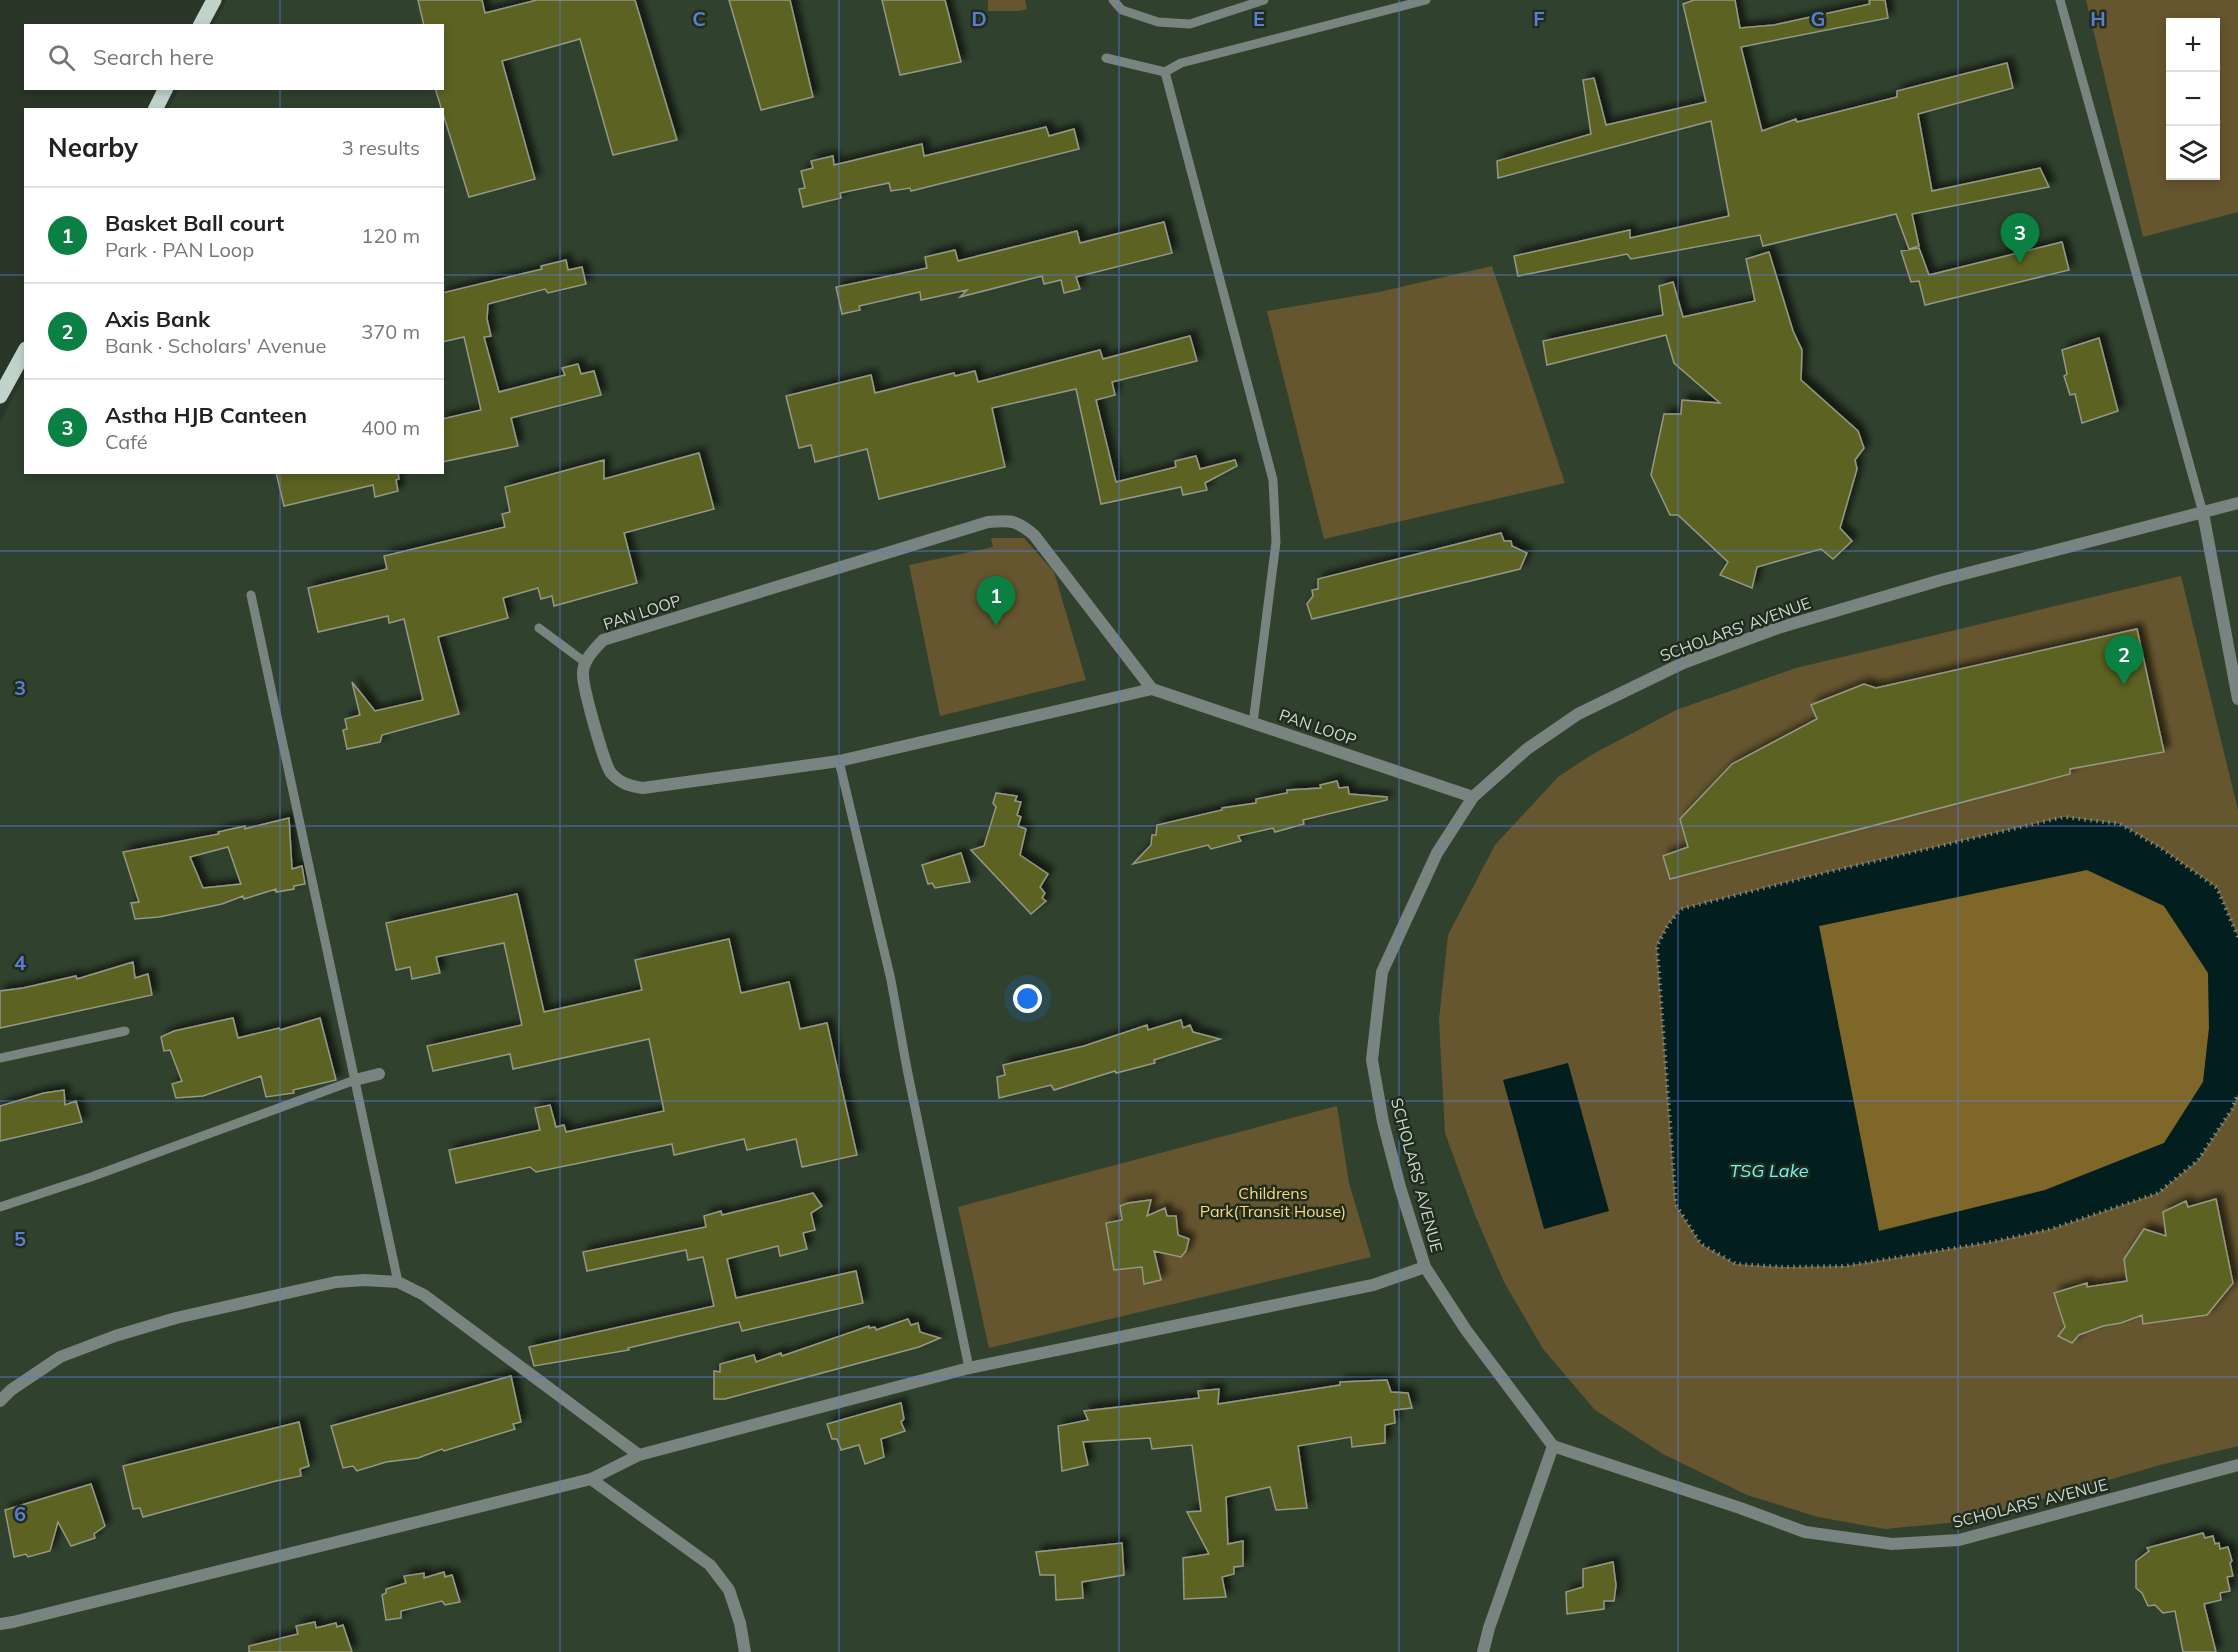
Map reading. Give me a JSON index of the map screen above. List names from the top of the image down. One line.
{"streets":{"street":["PAN LOOP","SCHOLARS' AVENUE"]},"crossings":[["PAN LOOP","SCHOLARS' AVENUE"]],"water":["TSG Lake"],"parks":["Childrens Park(Transit House)"],"page":{"map_buttons":["+","−"],"search":"Search here","heading":["Nearby","3 results"],"list":[{"mark":"1","name":"Basket Ball court","note":"Park · PAN Loop","value":"120 m"},{"mark":"2","name":"Axis Bank","note":"Bank · Scholars' Avenue","value":"370 m"},{"mark":"3","name":"Astha HJB Canteen","note":"Café","value":"400 m"}],"pins":["3","1","2"]},"grid":{"columns":["C","D","E","F","G","H"],"rows":["3","4","5","6"]}}
